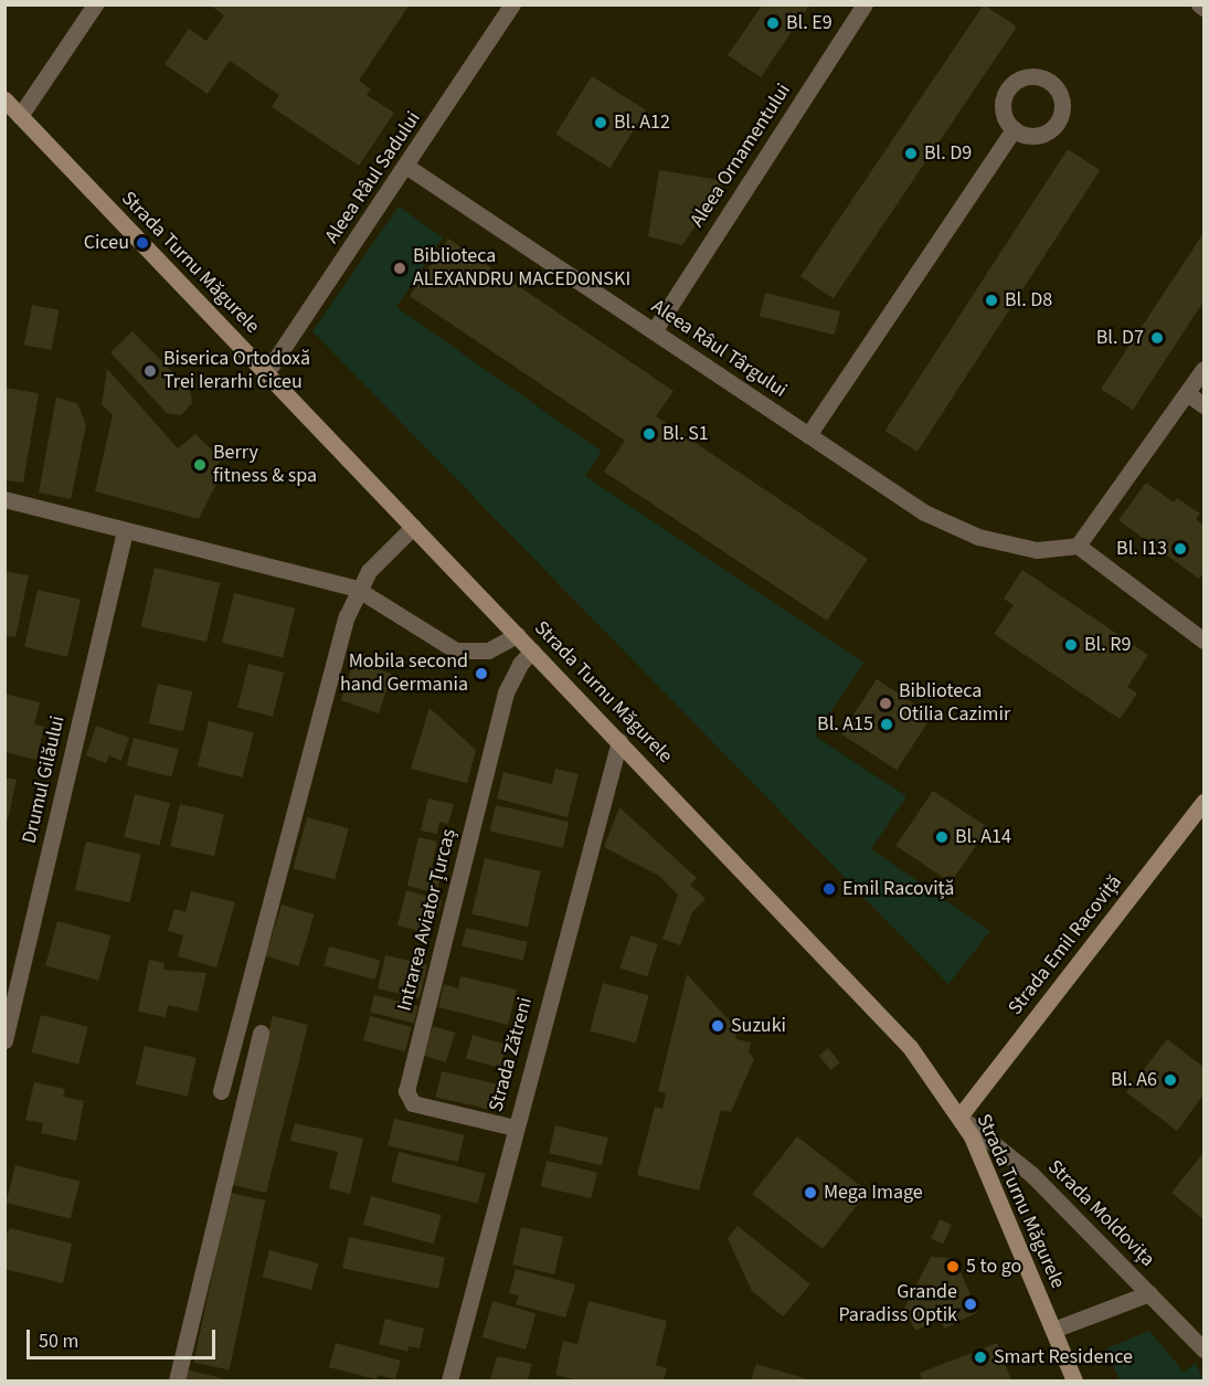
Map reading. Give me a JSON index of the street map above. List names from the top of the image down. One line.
{"streets":{"main road":["Strada Turnu Măgurele","Strada Emil Racoviță"],"street":["Aleea Ornamentului","Aleea Râul Sadului","Aleea Râul Târgului","Drumul Gilăului","Intrarea Aviator Țurcaș","Strada Zătreni","Strada Moldovița"]},"crossings":[["Aleea Ornamentului","Aleea Râul Târgului"],["Aleea Râul Sadului","Strada Turnu Măgurele"],["Aleea Râul Sadului","Aleea Râul Târgului"],["Strada Turnu Măgurele","Intrarea Aviator Țurcaș"],["Strada Turnu Măgurele","Strada Emil Racoviță"],["Strada Turnu Măgurele","Strada Zătreni"],["Strada Turnu Măgurele","Strada Moldovița"],["Intrarea Aviator Țurcaș","Strada Zătreni"],["Strada Emil Racoviță","Strada Moldovița"]],"places":["Bl. E9","Bl. A12","Bl. D9","Ciceu","Biblioteca ALEXANDRU MACEDONSKI","Bl. D8","Bl. D7","Biserica Ortodoxă Trei Ierarhi Ciceu","Bl. S1","Berry fitness & spa","Bl. I13","Bl. R9","Mobila second hand Germania","Biblioteca Otilia Cazimir","Bl. A15","Bl. A14","Emil Racoviță","Suzuki","Bl. A6","Mega Image","5 to go","Grande Paradiss Optik","Smart Residence"],"scale_bar":"50 m"}
